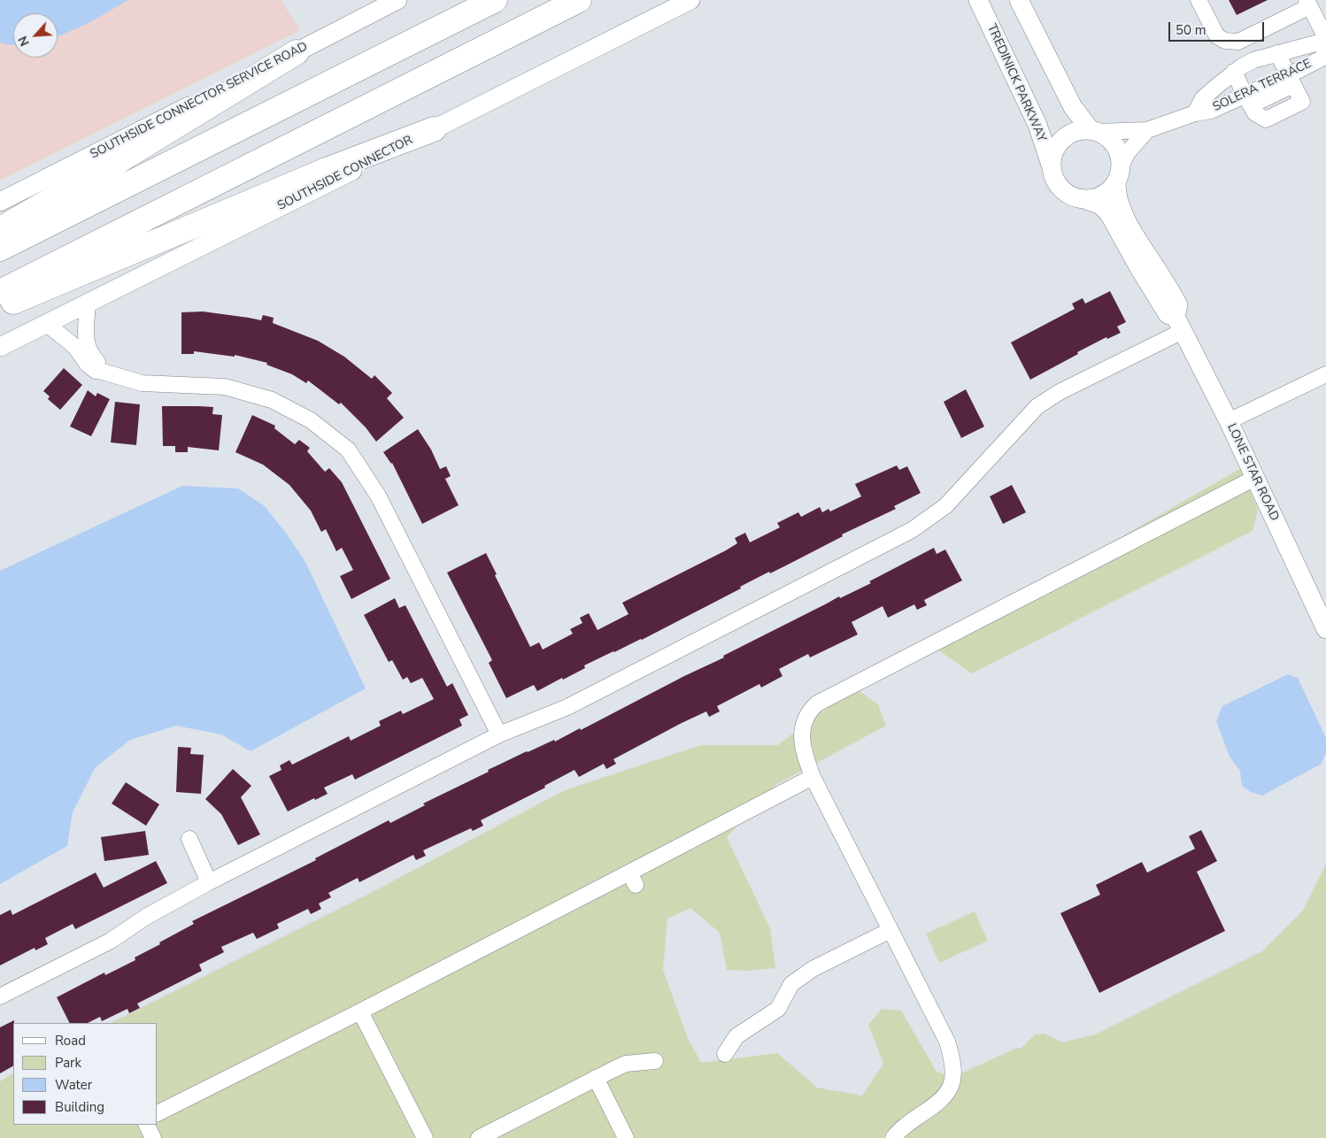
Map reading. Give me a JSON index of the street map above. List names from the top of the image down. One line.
{"streets":{"street":["TREDINICK PARKWAY","SOLERA TERRACE","SOUTHSIDE CONNECTOR SERVICE ROAD","SOUTHSIDE CONNECTOR","LONE STAR ROAD"]},"crossings":[["TREDINICK PARKWAY","SOLERA TERRACE"],["TREDINICK PARKWAY","LONE STAR ROAD"],["SOLERA TERRACE","LONE STAR ROAD"]],"legend":["Road","Park","Water","Building"],"scale_bar":"50 m","north":"bottom left"}
